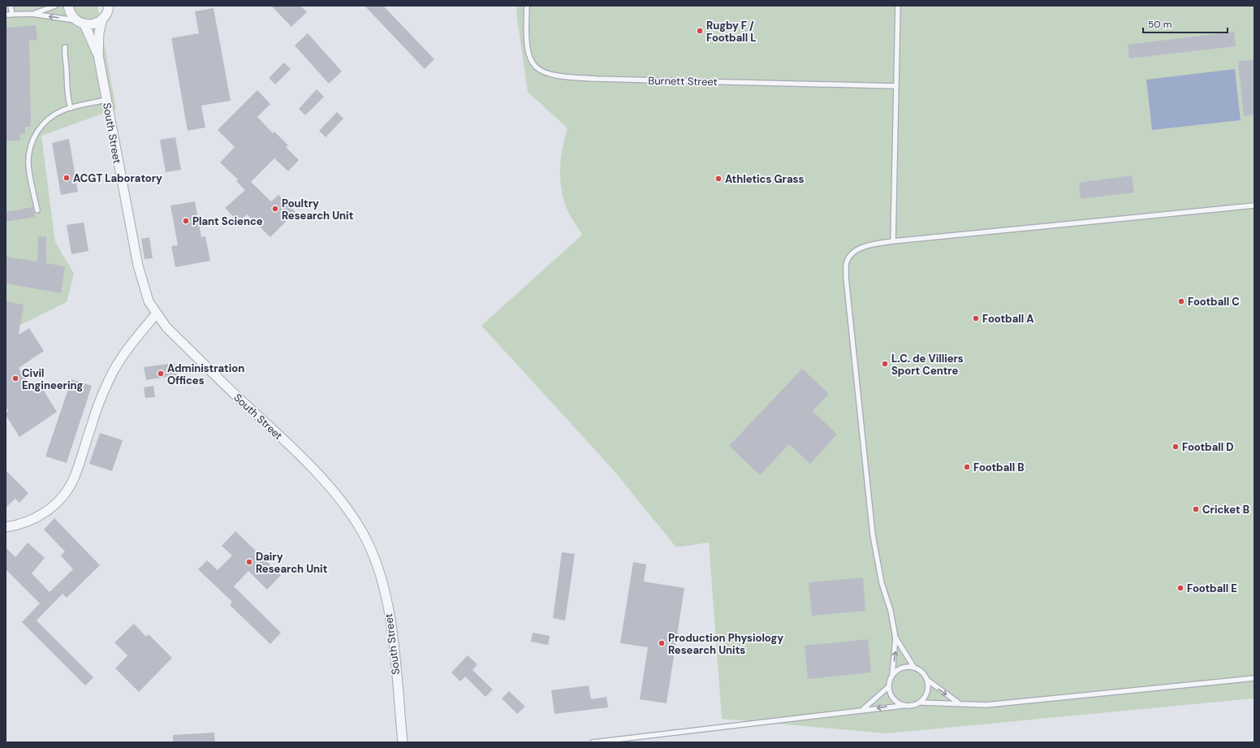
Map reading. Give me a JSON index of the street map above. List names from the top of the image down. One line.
{"streets":{"street":["South Street"],"lane":["Burnett Street"]},"places":["Rugby F / Football L","ACGT Laboratory","Athletics Grass","Poultry Research Unit","Plant Science","Football C","Football A","L.C. de Villiers Sport Centre","Administration Offices","Civil Engineering","Football D","Football B","Cricket B","Dairy Research Unit","Football E","Production Physiology Research Units"],"scale_bar":"50 m"}
